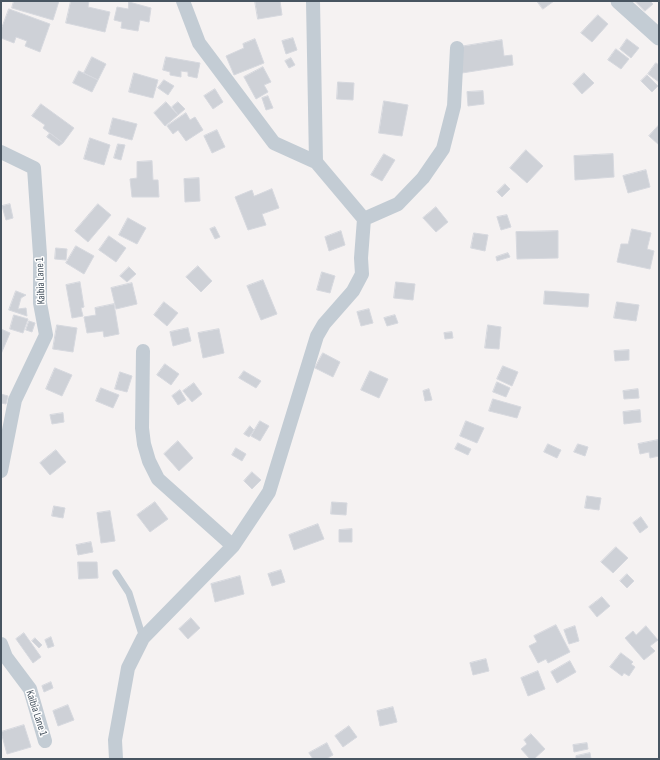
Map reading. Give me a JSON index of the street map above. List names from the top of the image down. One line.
{"streets":{"street":["Kaibia Lane 1"]}}
